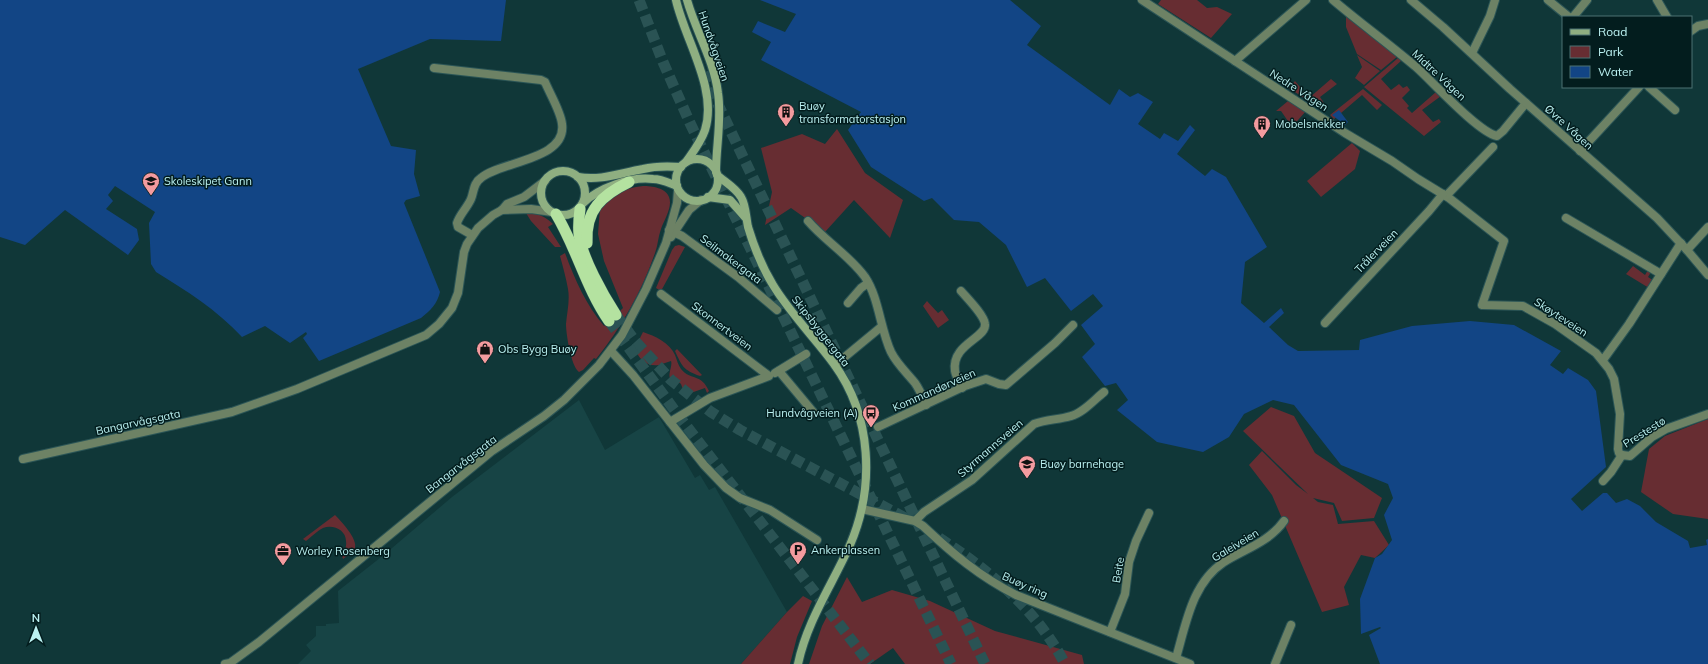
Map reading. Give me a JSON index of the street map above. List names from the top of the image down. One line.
{"streets":{"main road":["Hundvågveien","Skipsbyggergata"],"street":["Midtre Vågen","Nedre Vågen","Øvre Vågen","Trålerveien","Seilmakergata","Skøyteveien","Skonnertveien","Kommandørveien","Bangarvågsgata","Prestestø","Styrmannsveien","Galeiveien","Beite","Buøy ring"]},"crossings":[["Hundvågveien","Skipsbyggergata"],["Hundvågveien","Bangarvågsgata"],["Midtre Vågen","Øvre Vågen"],["Nedre Vågen","Trålerveien"],["Nedre Vågen","Skøyteveien"],["Seilmakergata","Bangarvågsgata"],["Skøyteveien","Prestestø"],["Skipsbyggergata","Bangarvågsgata"],["Skipsbyggergata","Buøy ring"],["Styrmannsveien","Buøy ring"],["Galeiveien","Buøy ring"],["Beite","Buøy ring"]],"places":{"building":["Buøy transformatorstasjon","Mobelsnekker"],"school or university":["Skoleskipet Gann","Buøy barnehage"],"shop":["Obs Bygg Buøy"],"bus stop":["Hundvågveien (A)"],"parking":["Ankerplassen"],"office":["Worley Rosenberg"]},"legend":["Road","Park","Water"],"north":"top"}
